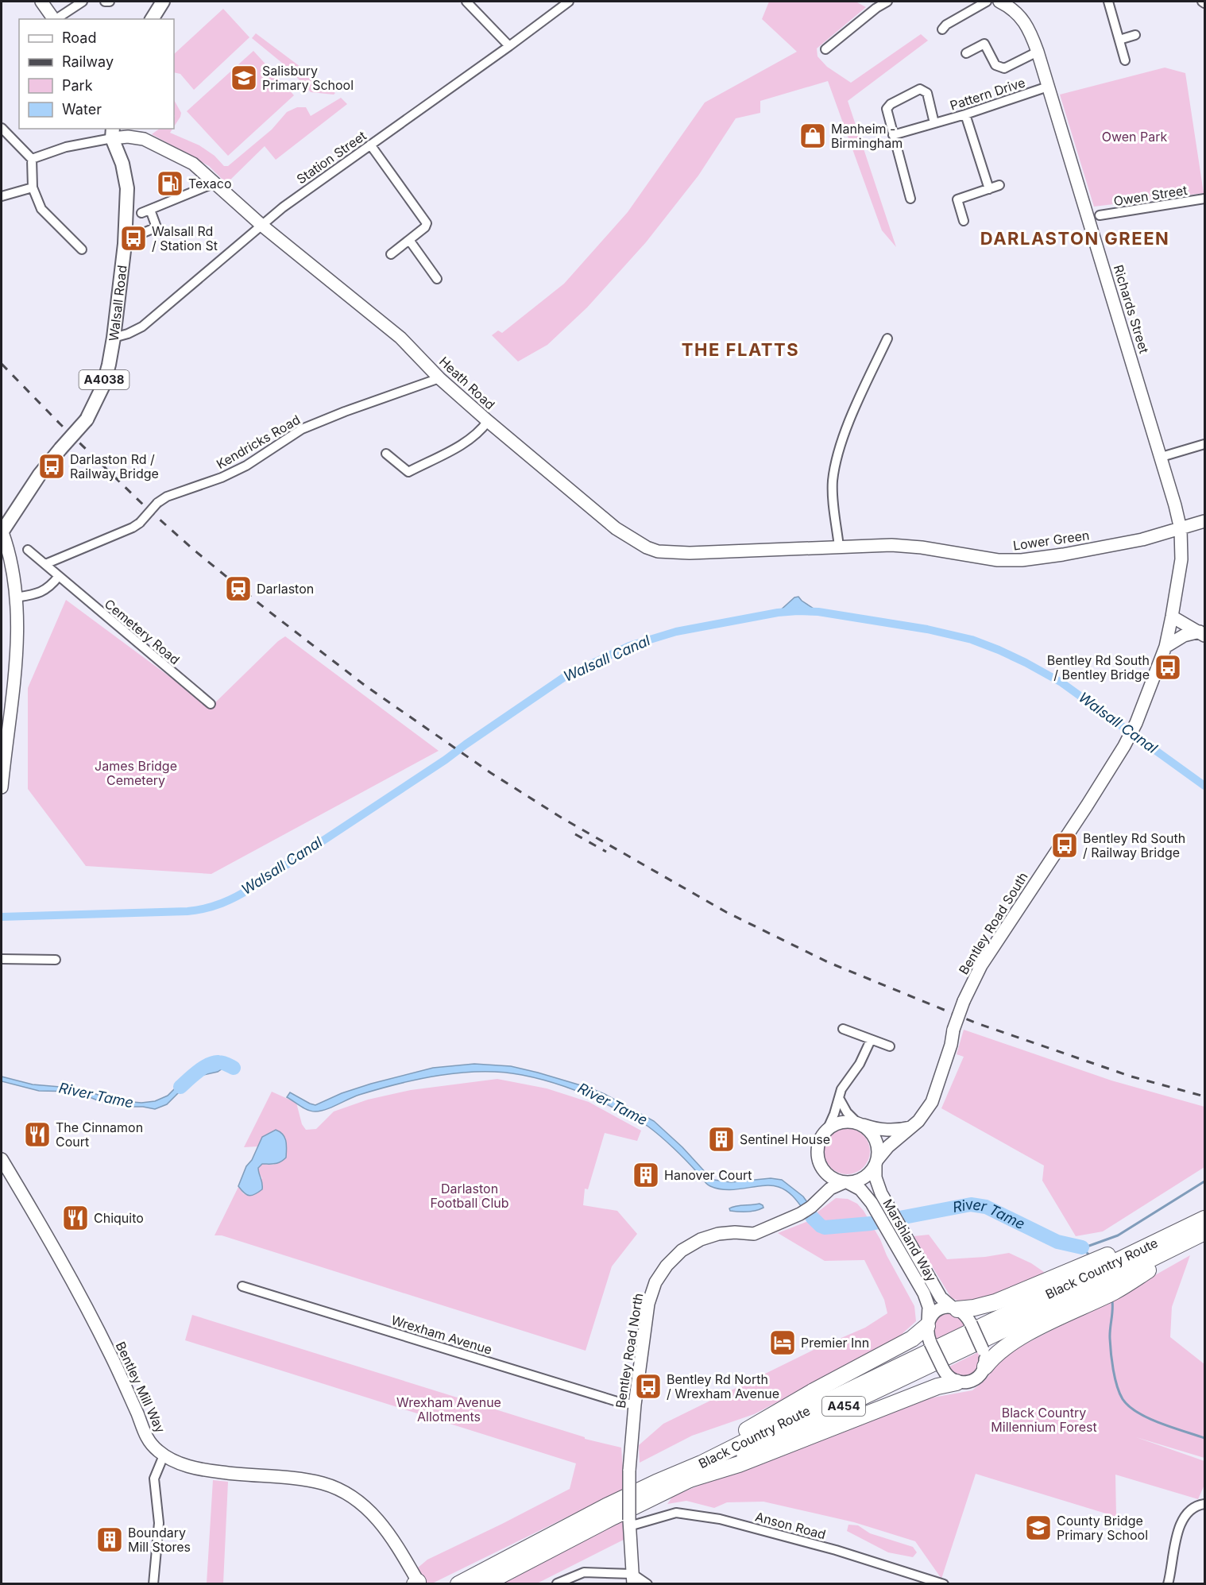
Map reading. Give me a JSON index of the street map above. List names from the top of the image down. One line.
{"streets":{"highway":["Black Country Route","A454"],"main road":["Walsall Road","A4038"],"street":["Pattern Drive","Station Street","Owen Street","Richards Street","Heath Road","Kendricks Road","Lower Green","Cemetery Road","Bentley Road South","Marshland Way","Wrexham Avenue","Bentley Road North","Bentley Mill Way","Anson Road"]},"crossings":[["Pattern Drive","Richards Street"],["Station Street","Walsall Road"],["Station Street","Heath Road"],["Walsall Road","Heath Road"],["Richards Street","Lower Green"],["Heath Road","Kendricks Road"],["Heath Road","Lower Green"],["Kendricks Road","Cemetery Road"],["Bentley Road South","Marshland Way"],["Bentley Road South","Bentley Road North"],["Marshland Way","Bentley Road North"],["Wrexham Avenue","Bentley Road North"],["Bentley Road North","Anson Road"]],"districts":["DARLASTON GREEN","THE FLATTS"],"water":["Walsall Canal","River Tame"],"parks":["Owen Park","James Bridge Cemetery","Darlaston Football Club","Wrexham Avenue Allotments","Black Country Millennium Forest"],"places":{"school or university":["Salisbury Primary School","County Bridge Primary School"],"shop":["Manheim - Birmingham"],"fuel station":["Texaco"],"bus stop":["Walsall Rd / Station St","Darlaston Rd / Railway Bridge","Bentley Rd South / Bentley Bridge","Bentley Rd South / Railway Bridge","Bentley Rd North / Wrexham Avenue"],"station":["Darlaston"],"restaurant":["The Cinnamon Court","Chiquito"],"building":["Sentinel House","Hanover Court","Boundary Mill Stores"],"hotel":["Premier Inn"]},"legend":["Road","Railway","Park","Water"]}
